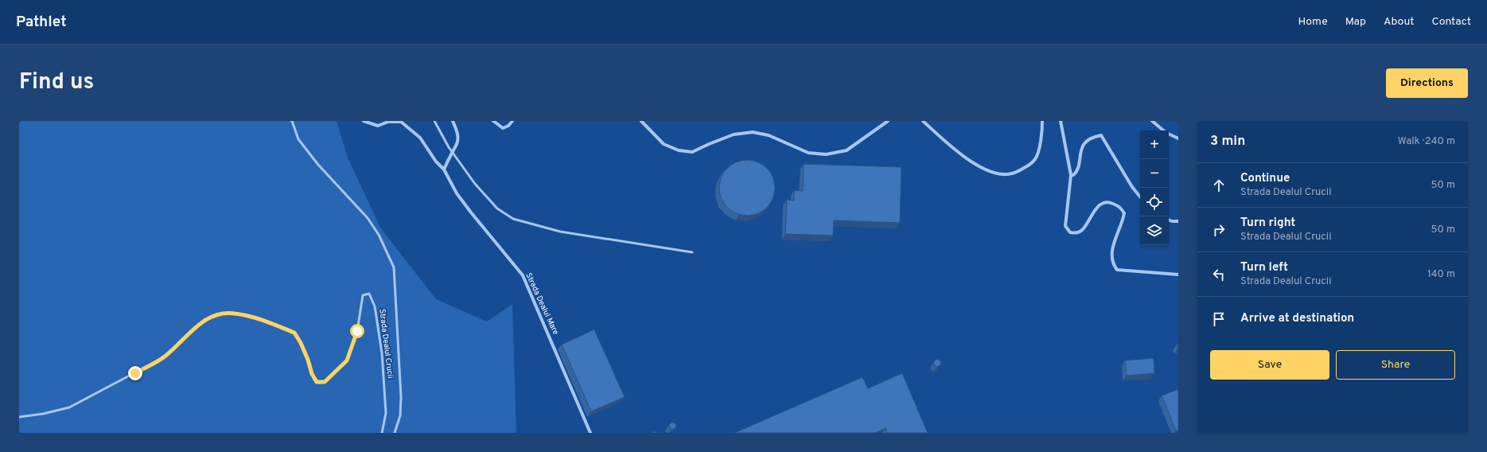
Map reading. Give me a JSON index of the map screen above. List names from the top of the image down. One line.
{"streets":{"street":["Strada Dealul Mare"],"lane":["Strada Dealul Crucii"]},"page":{"header":"Pathlet","nav":["Home","Map","About","Contact"],"title":"Find us","buttons":["Directions",["Save","Share"]],"heading":["3 min","Walk · 240 m"],"map_buttons":["+","−"],"list":[["Continue","Strada Dealul Crucii","50 m"],["Turn right","Strada Dealul Crucii","50 m"],["Turn left","Strada Dealul Crucii","140 m"],"Arrive at destination"]}}
